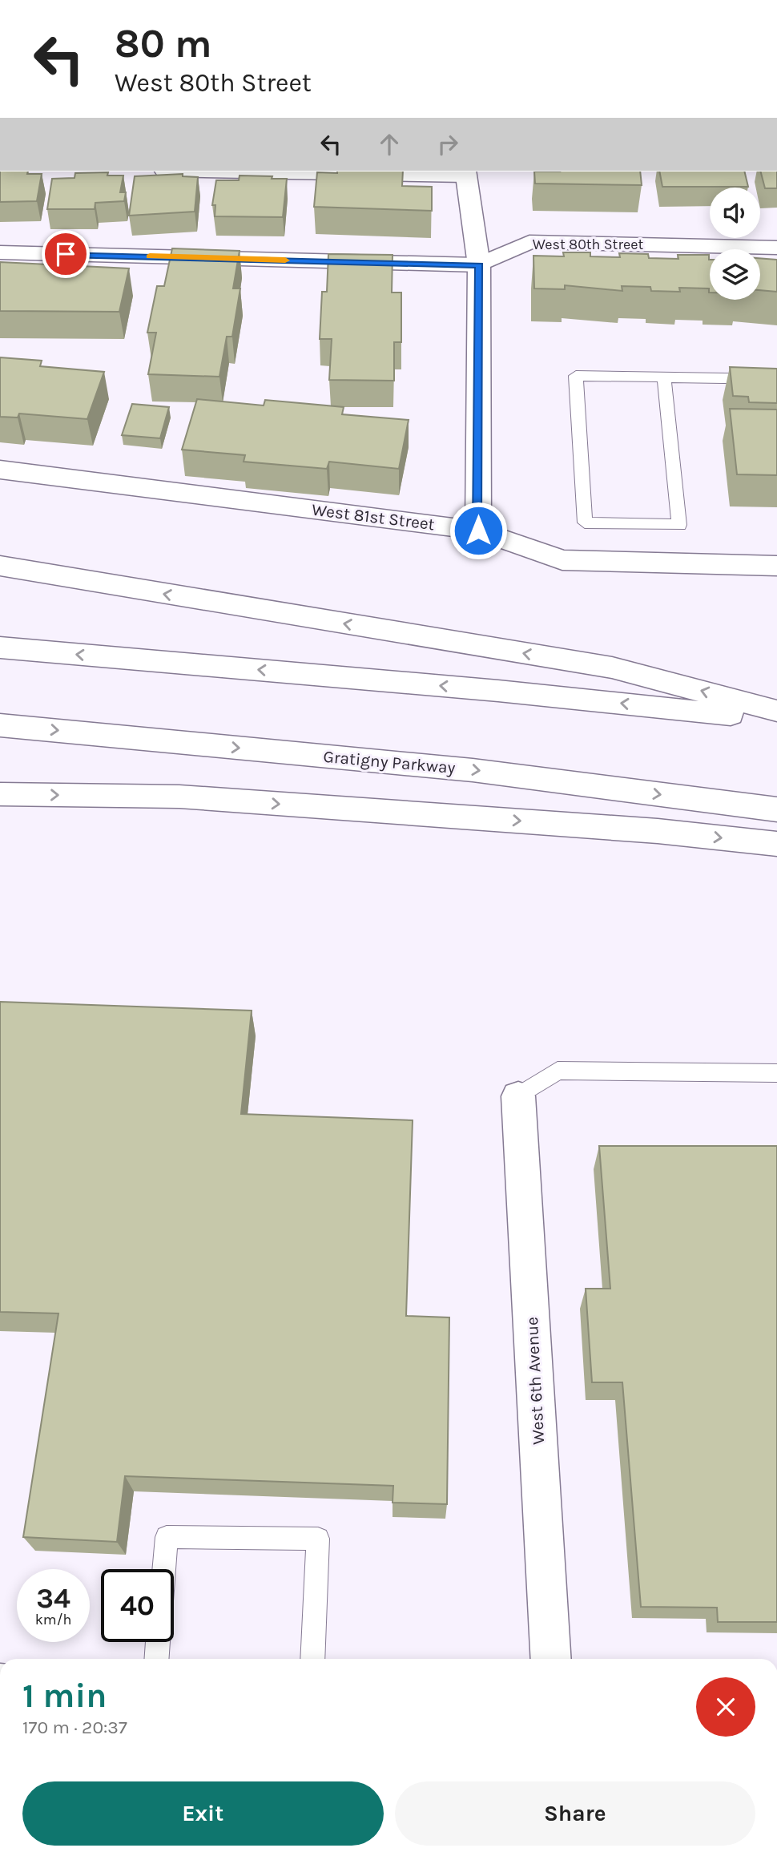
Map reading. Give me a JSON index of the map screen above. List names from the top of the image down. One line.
{"streets":{"main road":["West 80th Street","West 81st Street","Gratigny Parkway","West 6th Avenue"]},"page":{"turn":["80 m","West 80th Street"],"speed":"34 km/h","limit":"40","heading":["1 min","170 m · 20:37"],"buttons":["Exit","Share"]}}
